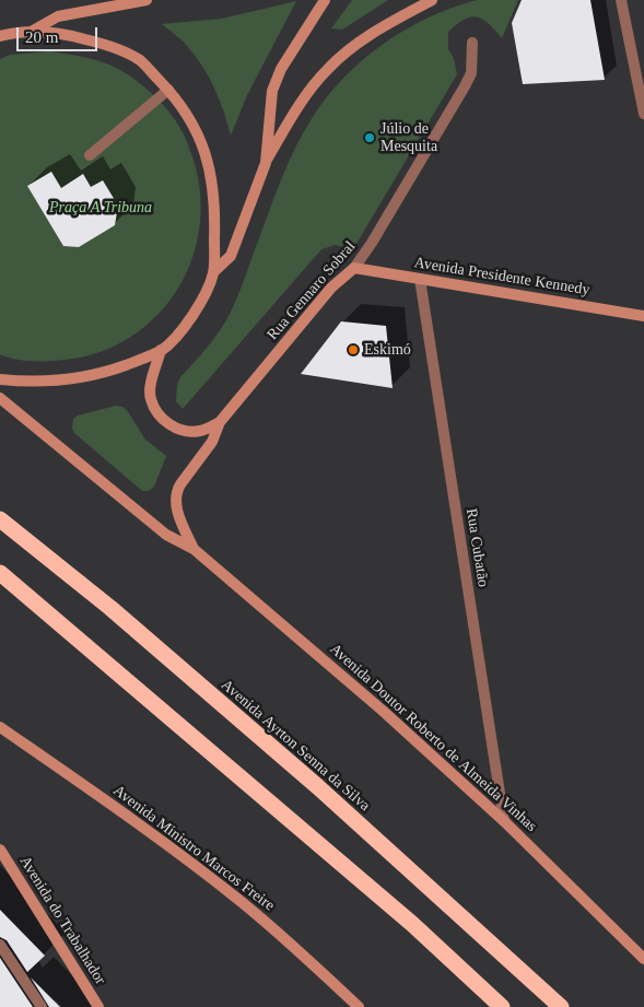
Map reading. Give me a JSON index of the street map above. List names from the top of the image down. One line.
{"streets":{"highway":["Avenida Ayrton Senna da Silva"],"main road":["Avenida Presidente Kennedy","Rua Gennaro Sobral","Avenida Doutor Roberto de Almeida Vinhas","Avenida Ministro Marcos Freire","Avenida do Trabalhador"],"street":["Rua Cubatão"]},"crossings":[["Avenida Presidente Kennedy","Rua Gennaro Sobral"],["Avenida Presidente Kennedy","Rua Cubatão"],["Rua Gennaro Sobral","Avenida Doutor Roberto de Almeida Vinhas"],["Rua Cubatão","Avenida Doutor Roberto de Almeida Vinhas"]],"parks":["Praça A Tribuna"],"places":["Júlio de Mesquita","Eskimó"],"scale_bar":"20 m"}
